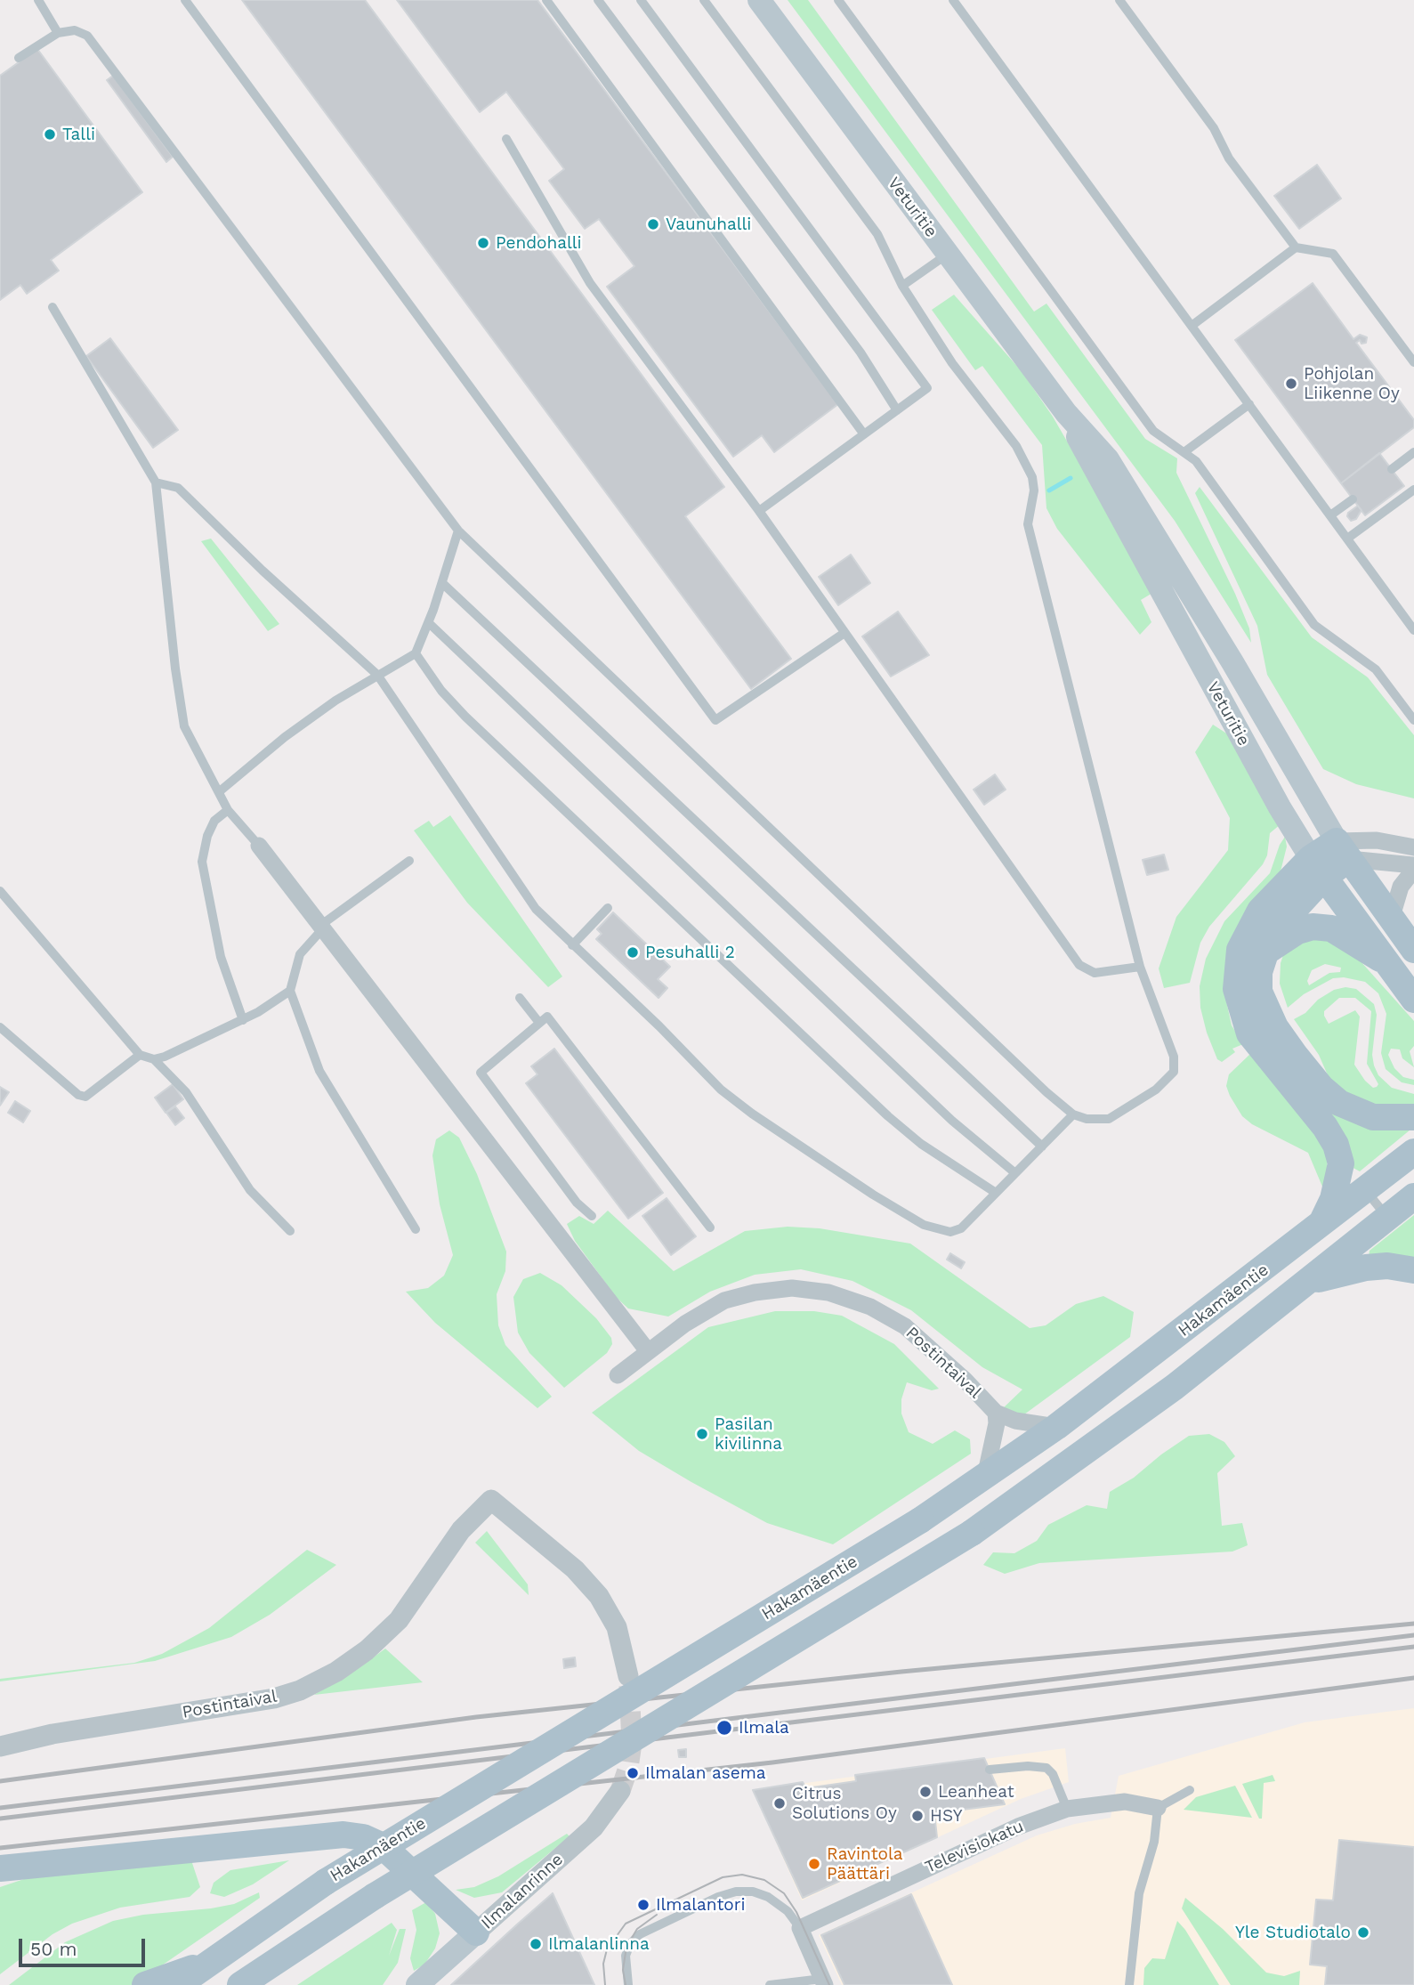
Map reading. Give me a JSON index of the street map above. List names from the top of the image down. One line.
{"streets":{"main road":["Veturitie","Hakamäentie","Ilmalanrinne"],"street":["Postintaival","Televisiokatu"]},"places":["Talli","Vaunuhalli","Pendohalli","Pohjolan Liikenne Oy","Pesuhalli 2","Pasilan kivilinna","Ilmala","Ilmalan asema","Leanheat","Citrus Solutions Oy","HSY","Ravintola Päättäri","Ilmalantori","Yle Studiotalo","Ilmalanlinna"],"scale_bar":"50 m"}
